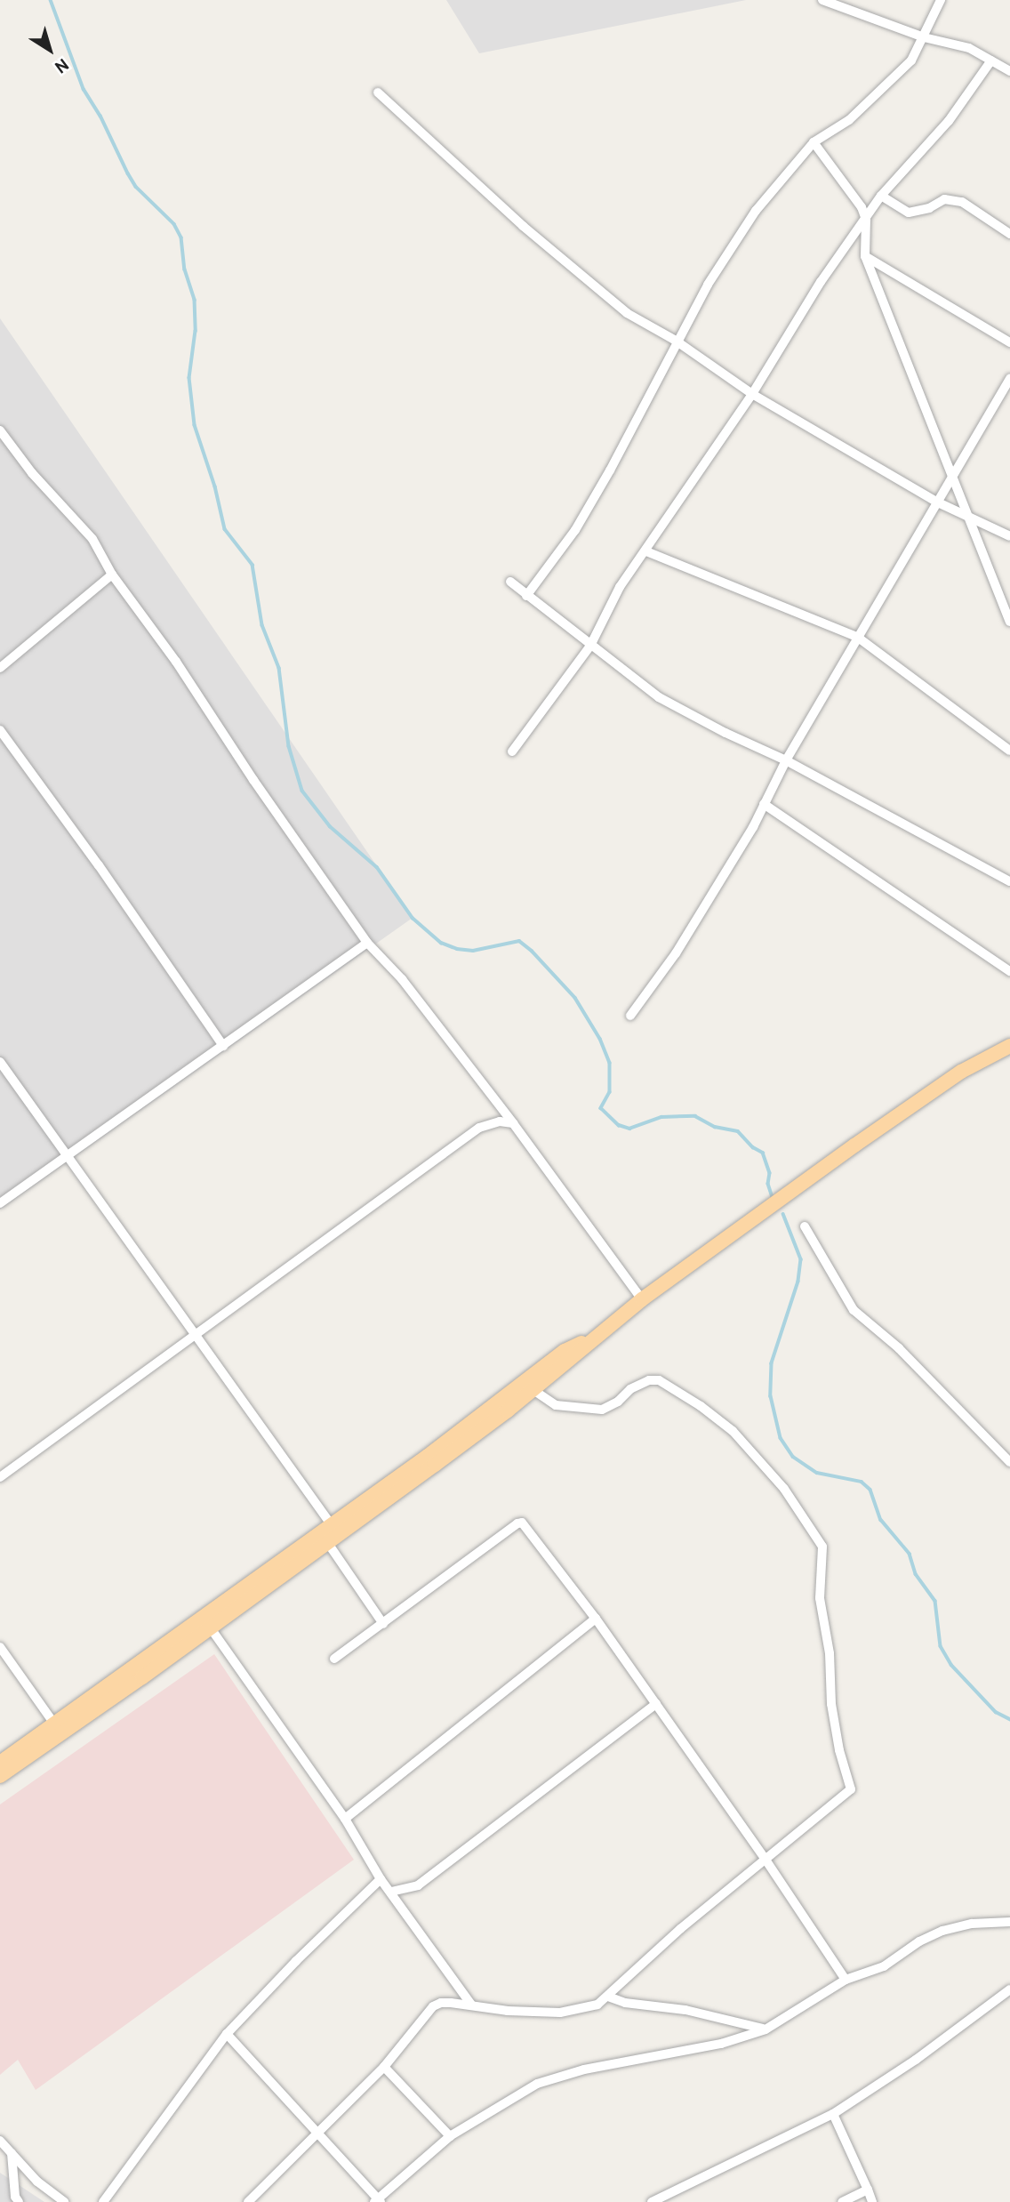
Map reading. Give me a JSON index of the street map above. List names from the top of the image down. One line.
{"north":"bottom right"}
